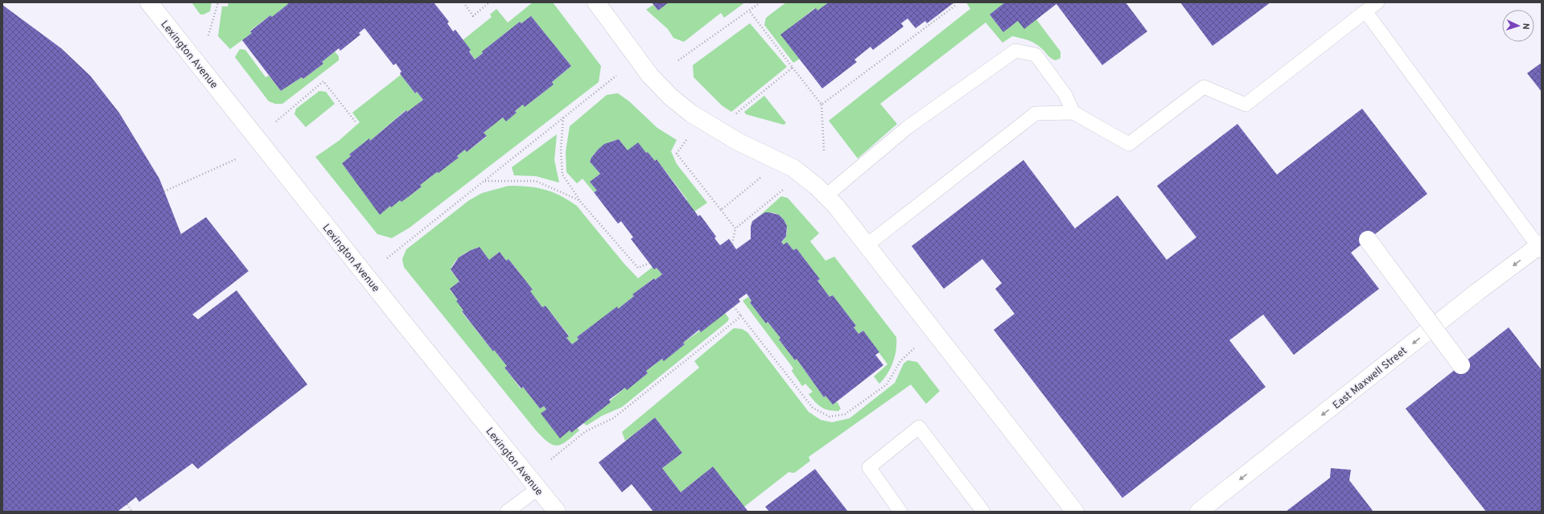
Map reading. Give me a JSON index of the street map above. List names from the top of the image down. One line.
{"streets":{"street":["Lexington Avenue","East Maxwell Street"]},"one_way":["East Maxwell Street"],"north":"right"}
